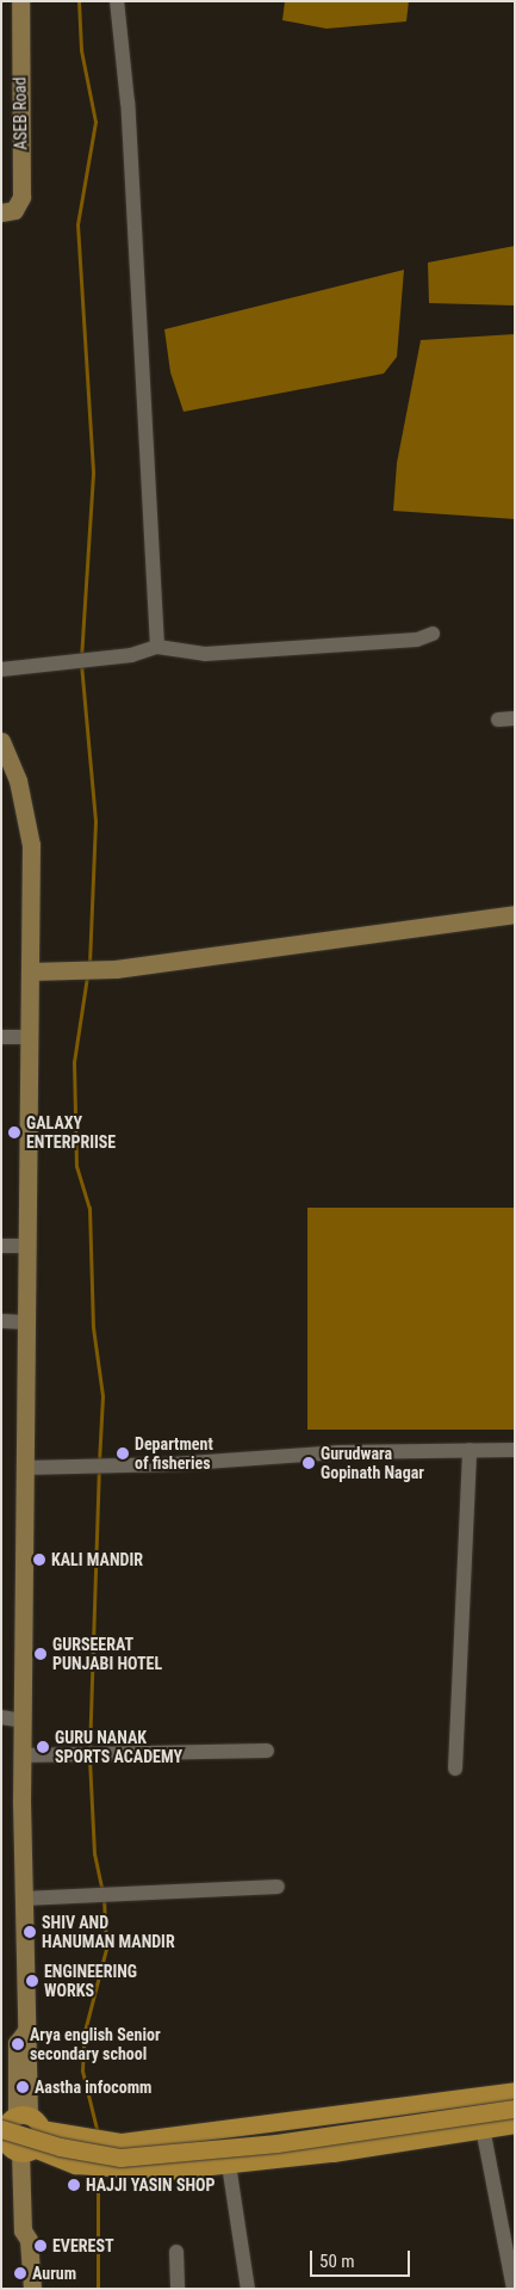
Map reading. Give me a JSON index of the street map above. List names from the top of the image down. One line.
{"streets":{"main road":["ASEB Road"]},"places":["GALAXY ENTERPRIISE","Department of fisheries","Gurudwara Gopinath Nagar","KALI MANDIR","GURSEERAT PUNJABI HOTEL","GURU NANAK SPORTS ACADEMY","SHIV AND HANUMAN MANDIR","ENGINEERING WORKS","Arya english Senior secondary school","Aastha infocomm","HAJJI YASIN SHOP","EVEREST","Aurum"],"scale_bar":"50 m"}
